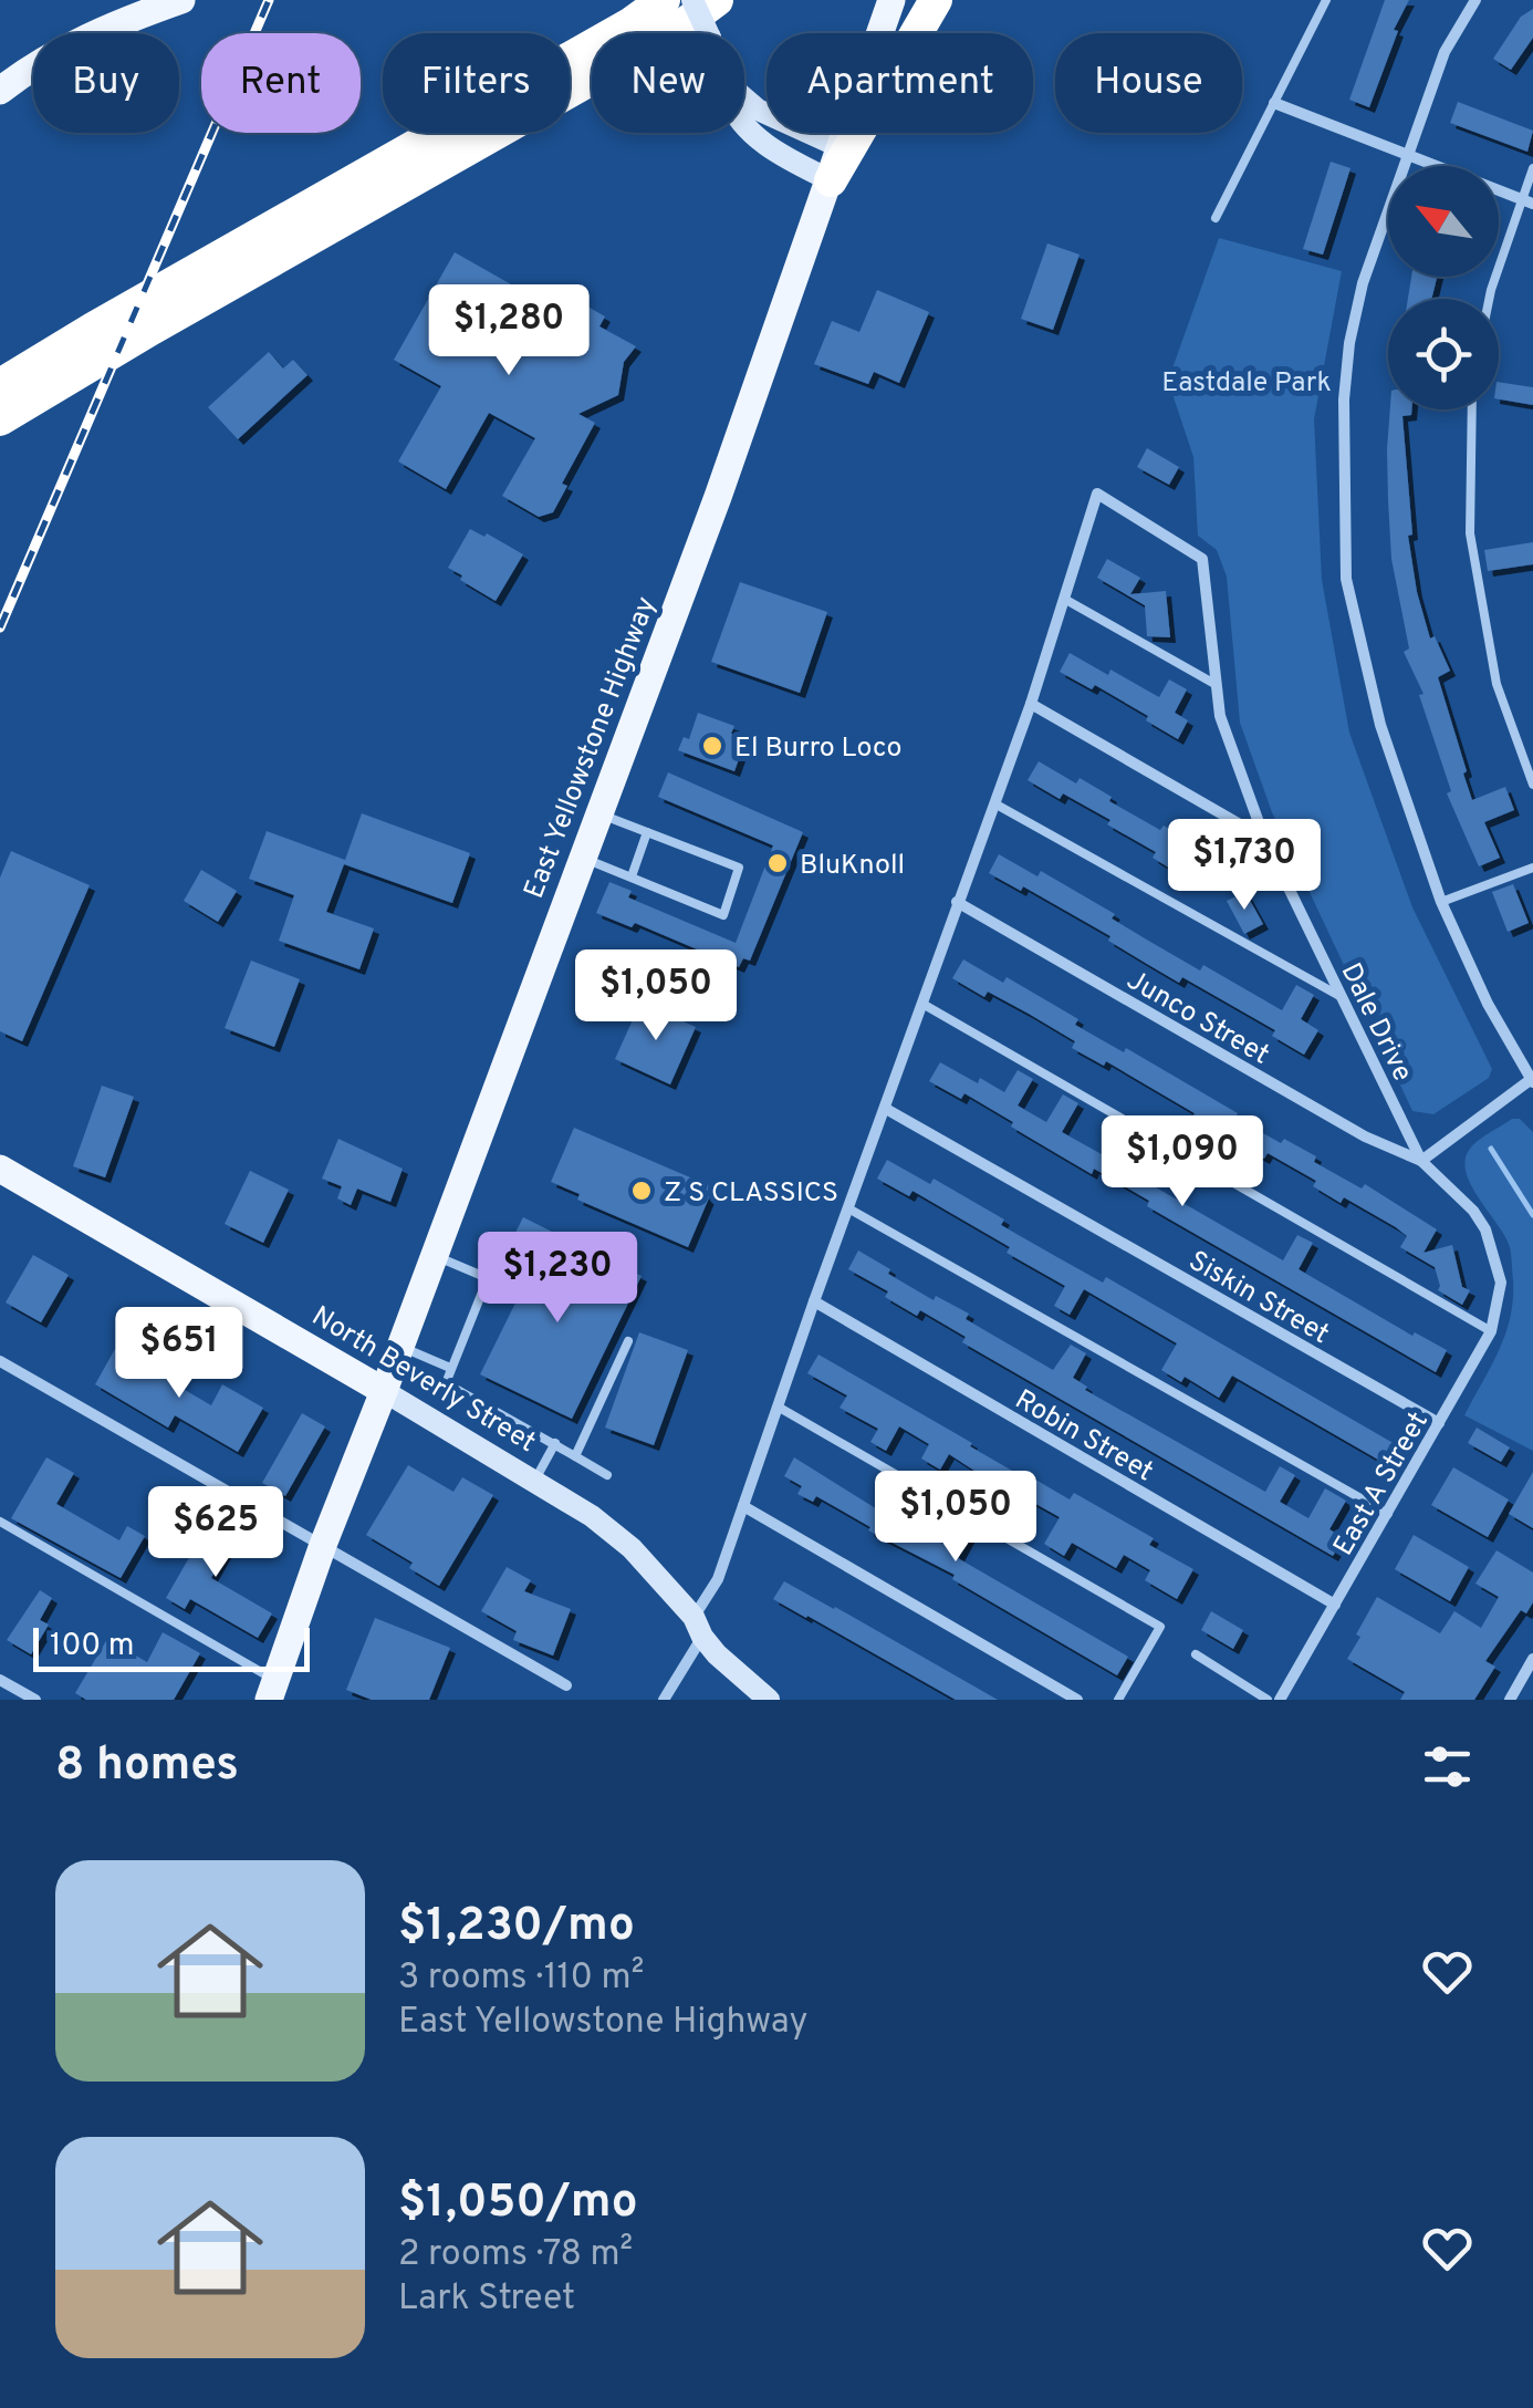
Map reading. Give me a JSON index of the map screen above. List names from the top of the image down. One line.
{"streets":{"main road":["East Yellowstone Highway","North Beverly Street"],"street":["Junco Street","Dale Drive","Siskin Street","Robin Street","East A Street"]},"crossings":[["East Yellowstone Highway","North Beverly Street"],["Junco Street","Dale Drive"],["Dale Drive","East A Street"],["Siskin Street","East A Street"],["Robin Street","East A Street"]],"parks":["Eastdale Park"],"places":["El Burro Loco","BluKnoll","Z S CLASSICS"],"scale_bar":"100 m","north":"top left","page":{"chip":["Buy","Rent","Filters","New","Apartment","House"],"price":["$1,280","$1,730","$1,050","$1,090","$1,230","$651","$1,050","$625"],"scale":"100 m","heading":"8 homes","list":[{"name":"$1,230/mo","note":"3 rooms · 110 m² · East Yellowstone Highway"},{"name":"$1,050/mo","note":"2 rooms · 78 m² · Lark Street"}]}}
